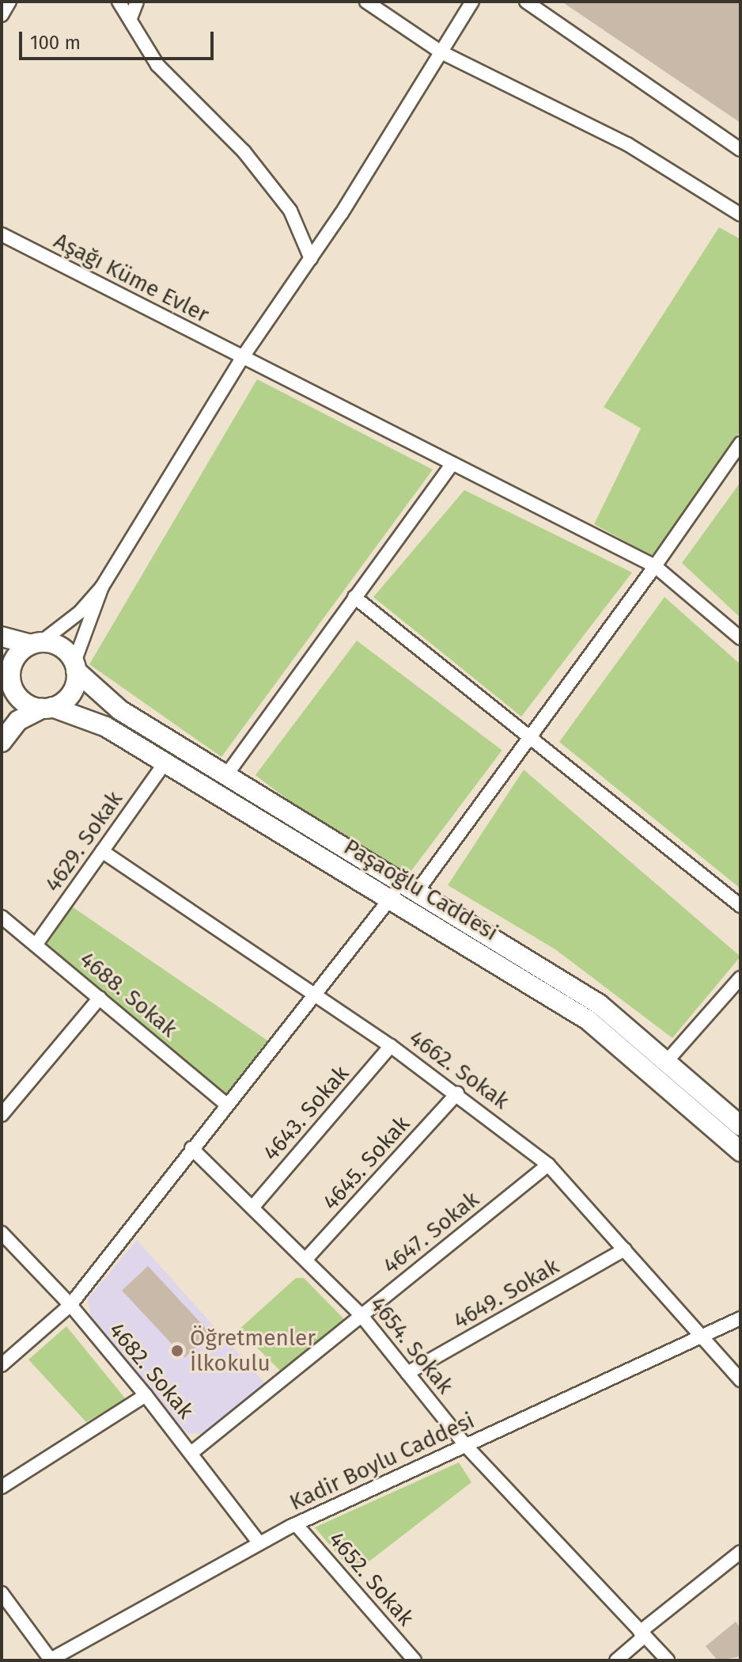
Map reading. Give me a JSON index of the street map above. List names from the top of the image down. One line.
{"streets":{"street":["Aşağı Küme Evler","4629. Sokak","Paşaoğlu Caddesi","4688. Sokak","4662. Sokak","4643. Sokak","4645. Sokak","4647. Sokak","4649. Sokak","4654. Sokak","4682. Sokak","Kadir Boylu Caddesi","4652. Sokak"]},"crossings":[["4629. Sokak","Paşaoğlu Caddesi"],["4629. Sokak","4688. Sokak"],["4629. Sokak","4662. Sokak"],["4662. Sokak","4643. Sokak"],["4662. Sokak","4645. Sokak"],["4662. Sokak","4647. Sokak"],["4662. Sokak","4649. Sokak"],["4662. Sokak","Kadir Boylu Caddesi"],["4643. Sokak","4654. Sokak"],["4645. Sokak","4654. Sokak"],["4647. Sokak","4654. Sokak"],["4647. Sokak","4682. Sokak"],["4649. Sokak","4654. Sokak"],["4654. Sokak","Kadir Boylu Caddesi"],["4682. Sokak","Kadir Boylu Caddesi"],["Kadir Boylu Caddesi","4652. Sokak"]],"places":["Öğretmenler İlkokulu"],"scale_bar":"100 m"}
